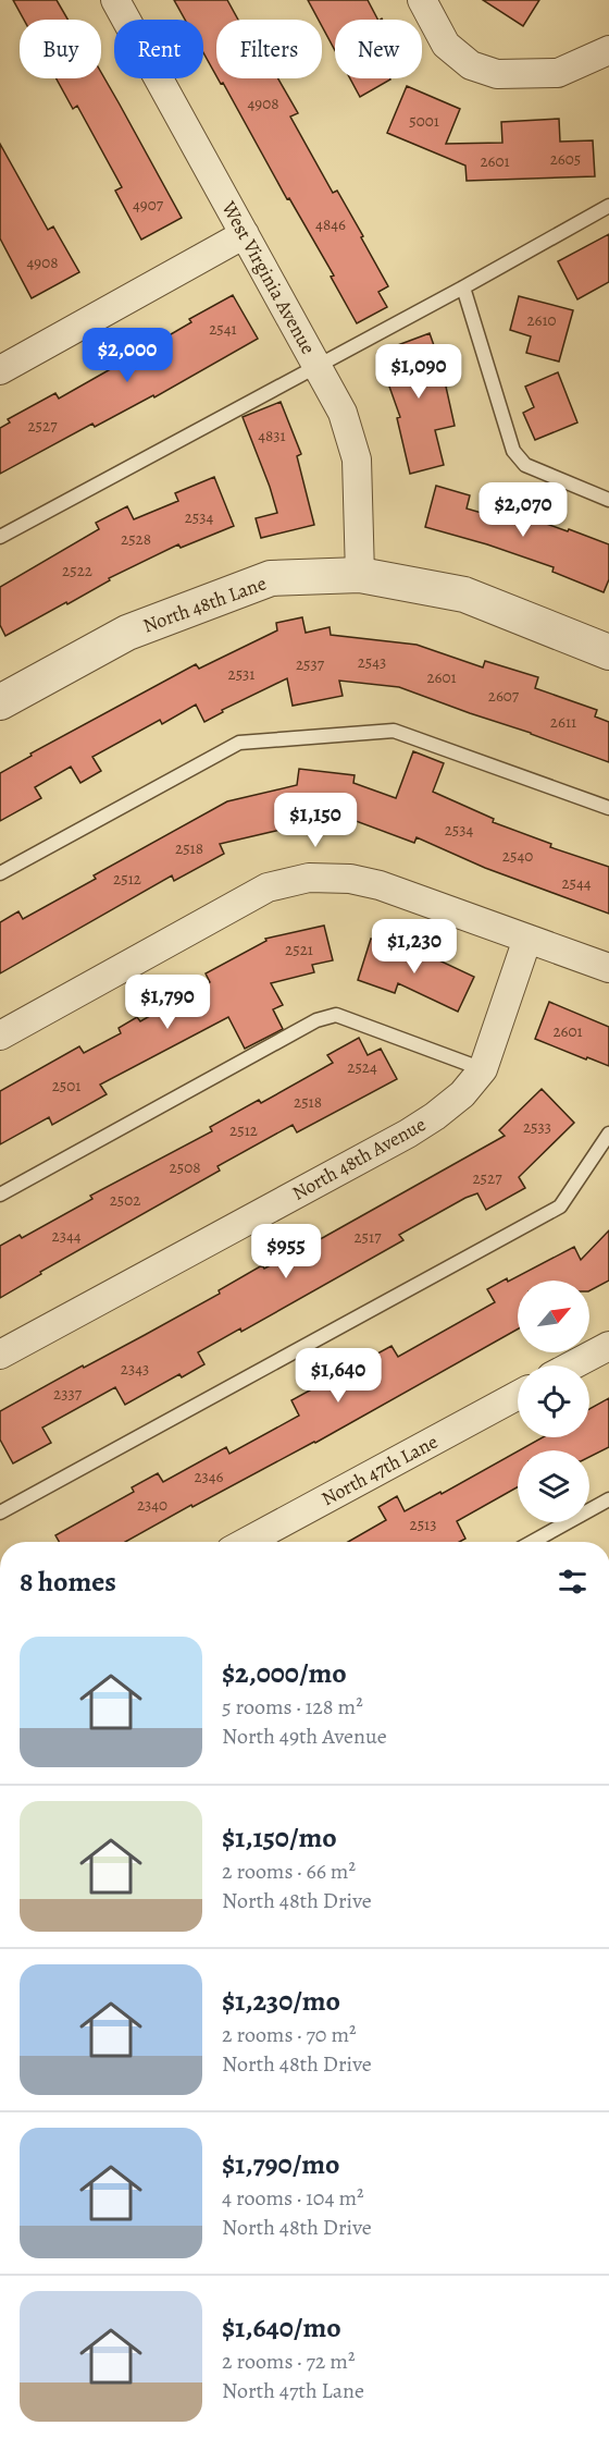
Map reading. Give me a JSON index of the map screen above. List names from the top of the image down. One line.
{"streets":{"street":["West Virginia Avenue","North 48th Lane","North 48th Avenue","North 47th Lane"]},"crossings":[["West Virginia Avenue","North 48th Lane"]],"house_numbers":["4908","5001","2605","2601","4907","4846","4908","2610","2541","2527","4831","2534","2528","2522","2543","2537","2531","2601","2607","2611","2534","2518","2540","2512","2544","2521","2601","2524","2501","2518","2533","2512","2508","2527","2502","2344","2517","2343","2337","2346","2340","2513"],"north":"top right","page":{"chip":["Buy","Rent","Filters","New"],"price":["$2,000","$1,090","$2,070","$1,150","$1,230","$1,790","$955","$1,640"],"heading":"8 homes","list":[{"name":"$2,000/mo","note":"5 rooms · 128 m² · North 49th Avenue"},{"name":"$1,150/mo","note":"2 rooms · 66 m² · North 48th Drive"},{"name":"$1,230/mo","note":"2 rooms · 70 m² · North 48th Drive"},{"name":"$1,790/mo","note":"4 rooms · 104 m² · North 48th Drive"},{"name":"$1,640/mo","note":"2 rooms · 72 m² · North 47th Lane"}]}}
